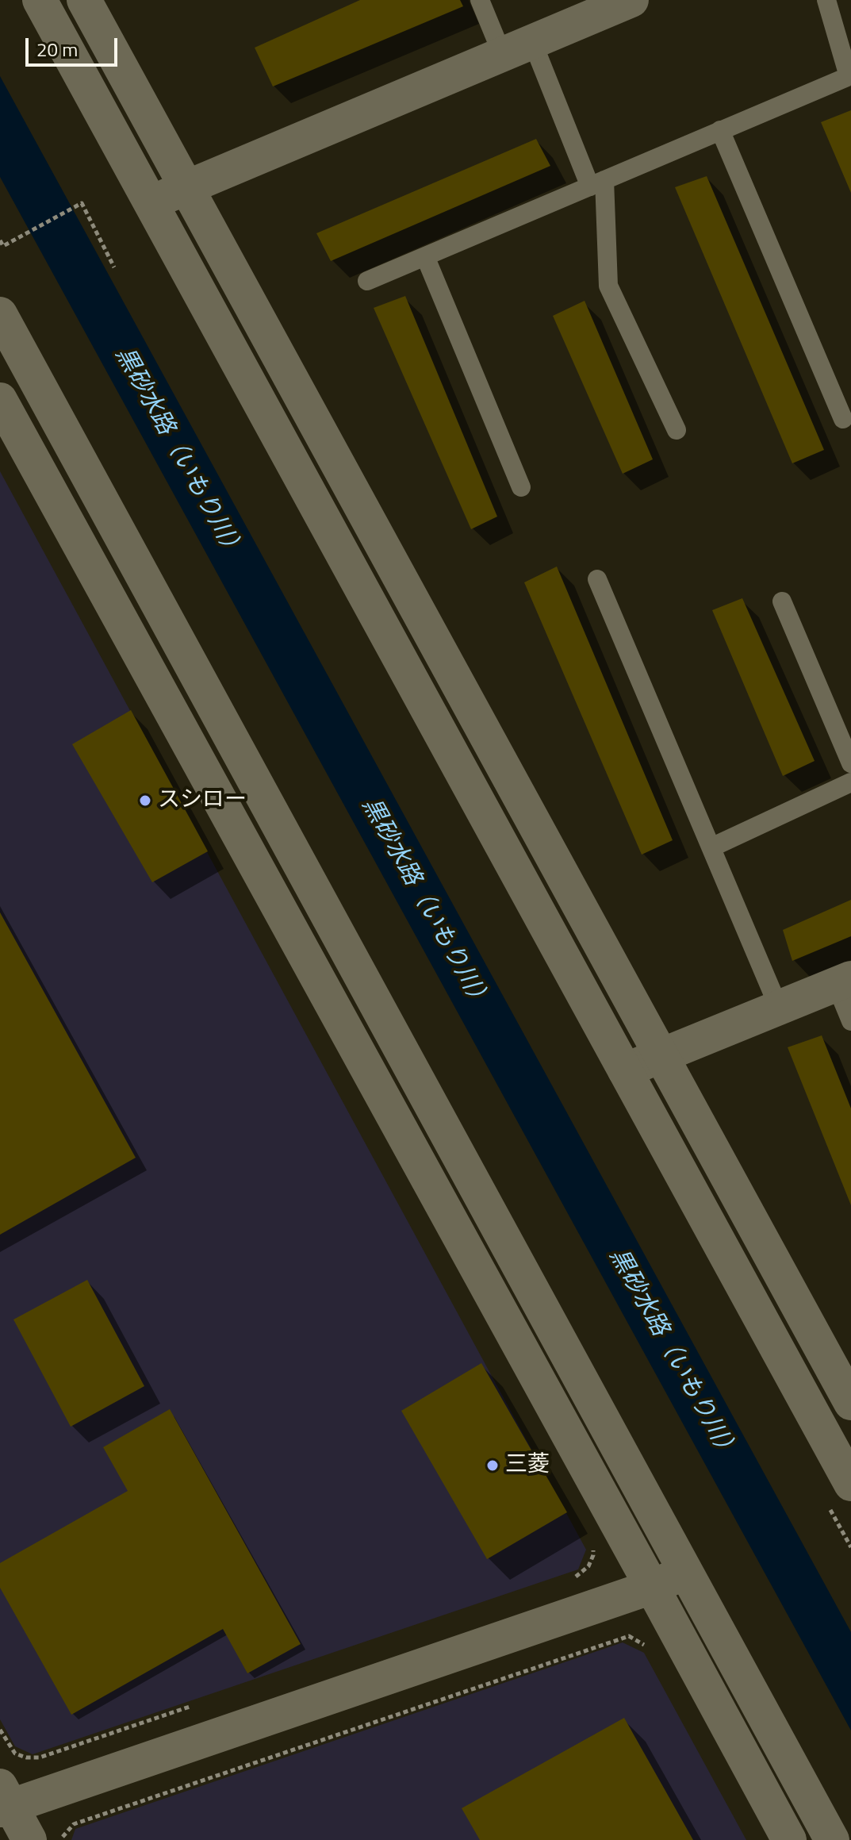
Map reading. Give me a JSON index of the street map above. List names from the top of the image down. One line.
{"water":["黒砂水路（いもり川）"],"places":["スシロー","三菱"],"scale_bar":"20 m"}
